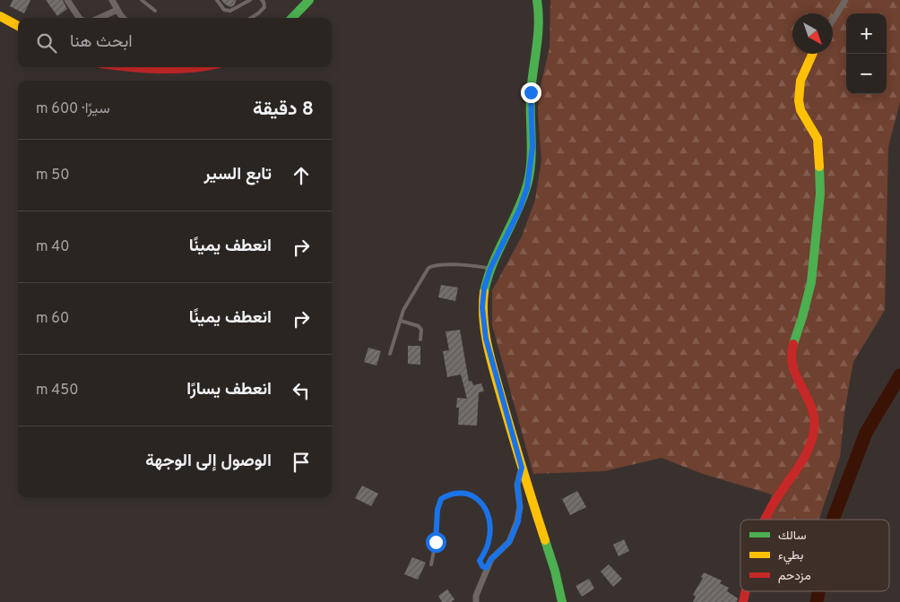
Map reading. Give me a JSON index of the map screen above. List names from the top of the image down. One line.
{"legend":["سالك","بطيء","مزدحم"],"north":"bottom right","page":{"map_buttons":["+","−"],"search":"ابحث هنا","heading":["8 دقيقة","سيرًا · 600 m"],"list":[["تابع السير","50 m"],["انعطف يمينًا","40 m"],["انعطف يمينًا","60 m"],["انعطف يسارًا","450 m"],"الوصول إلى الوجهة"]}}
